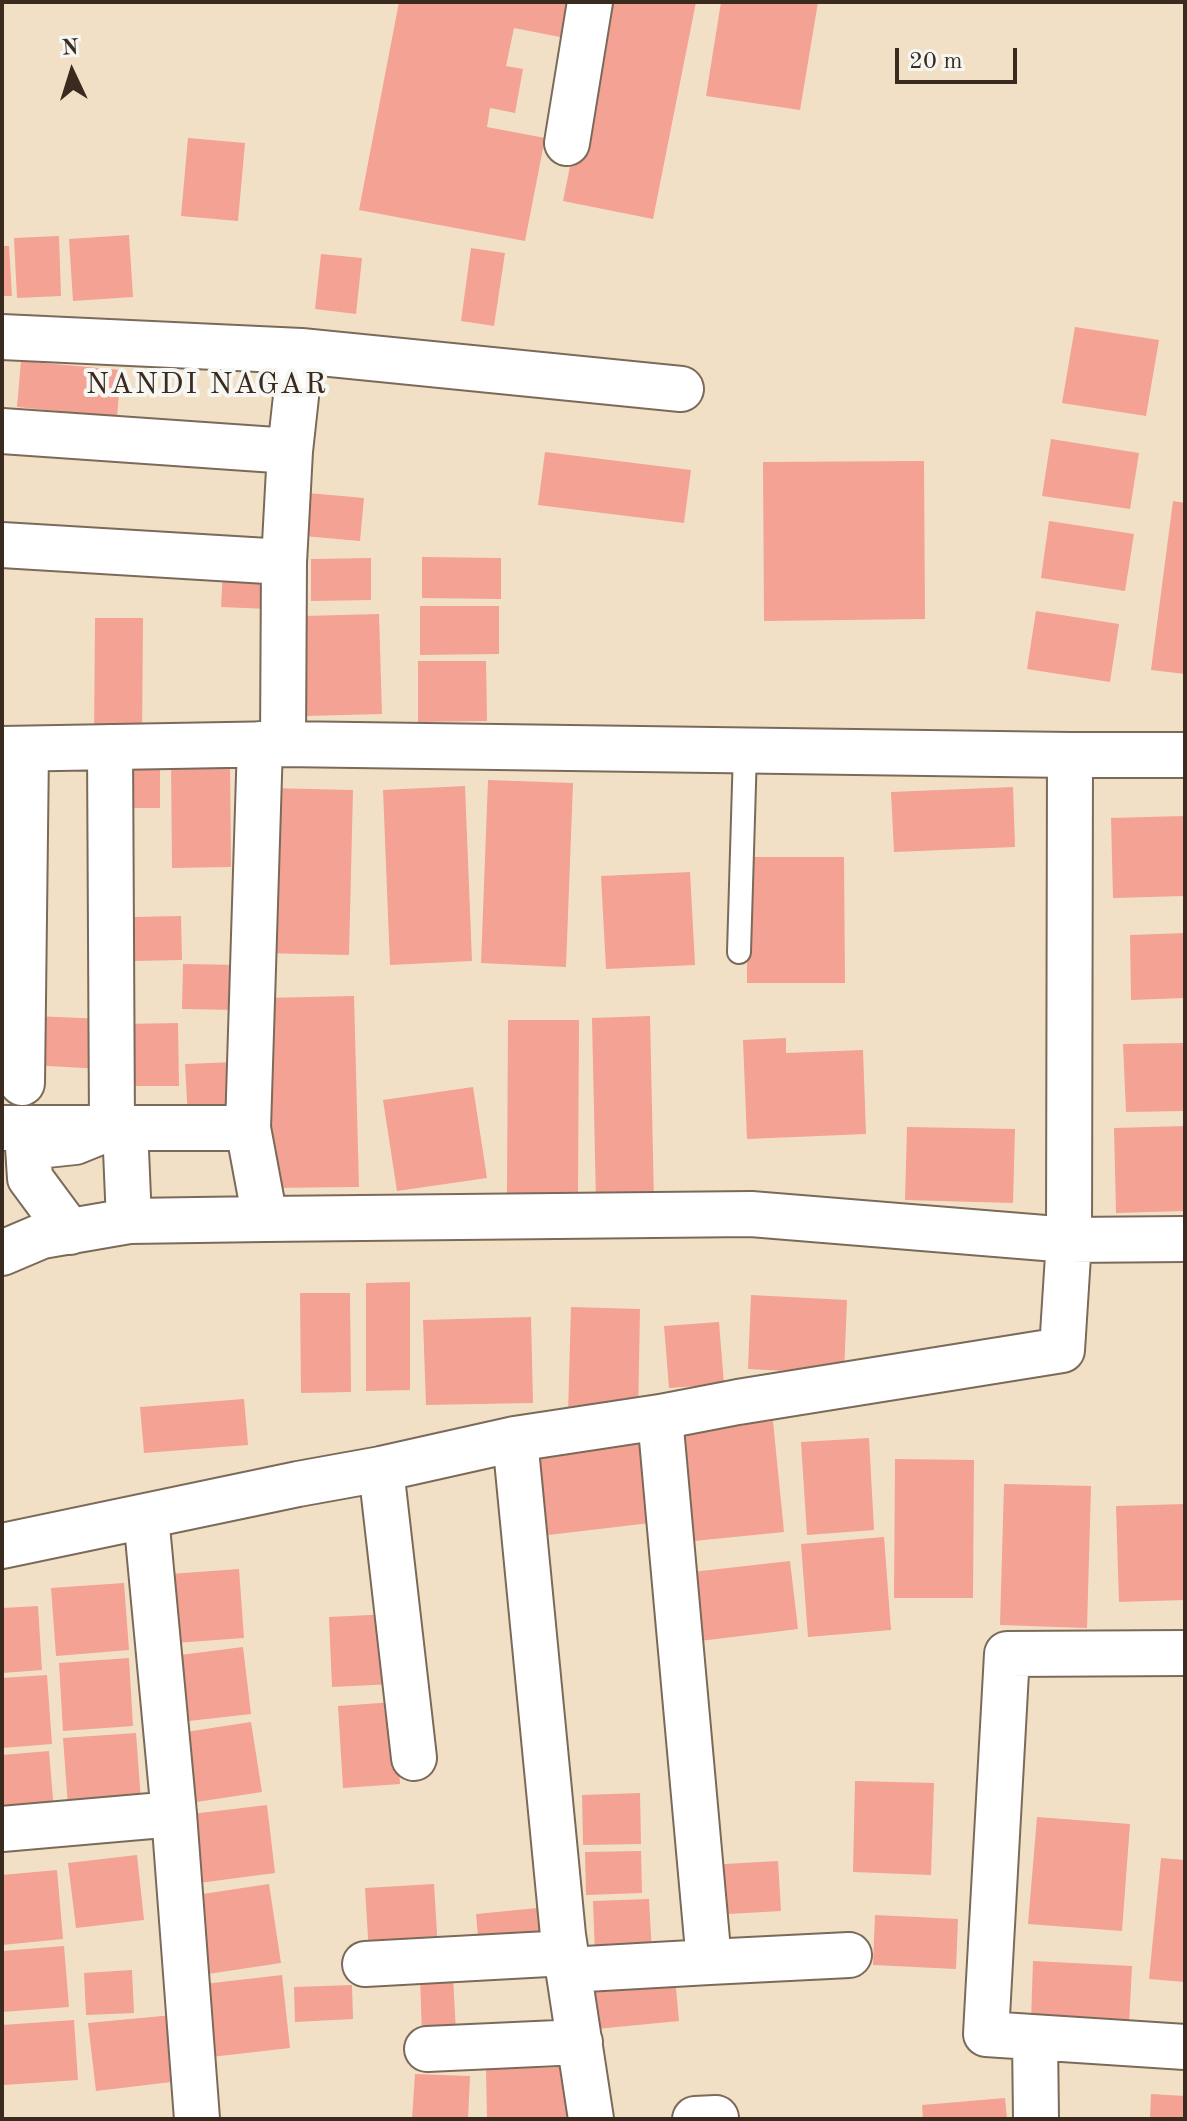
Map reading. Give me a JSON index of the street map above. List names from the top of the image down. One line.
{"districts":["NANDI NAGAR"],"scale_bar":"20 m","north":"top"}
